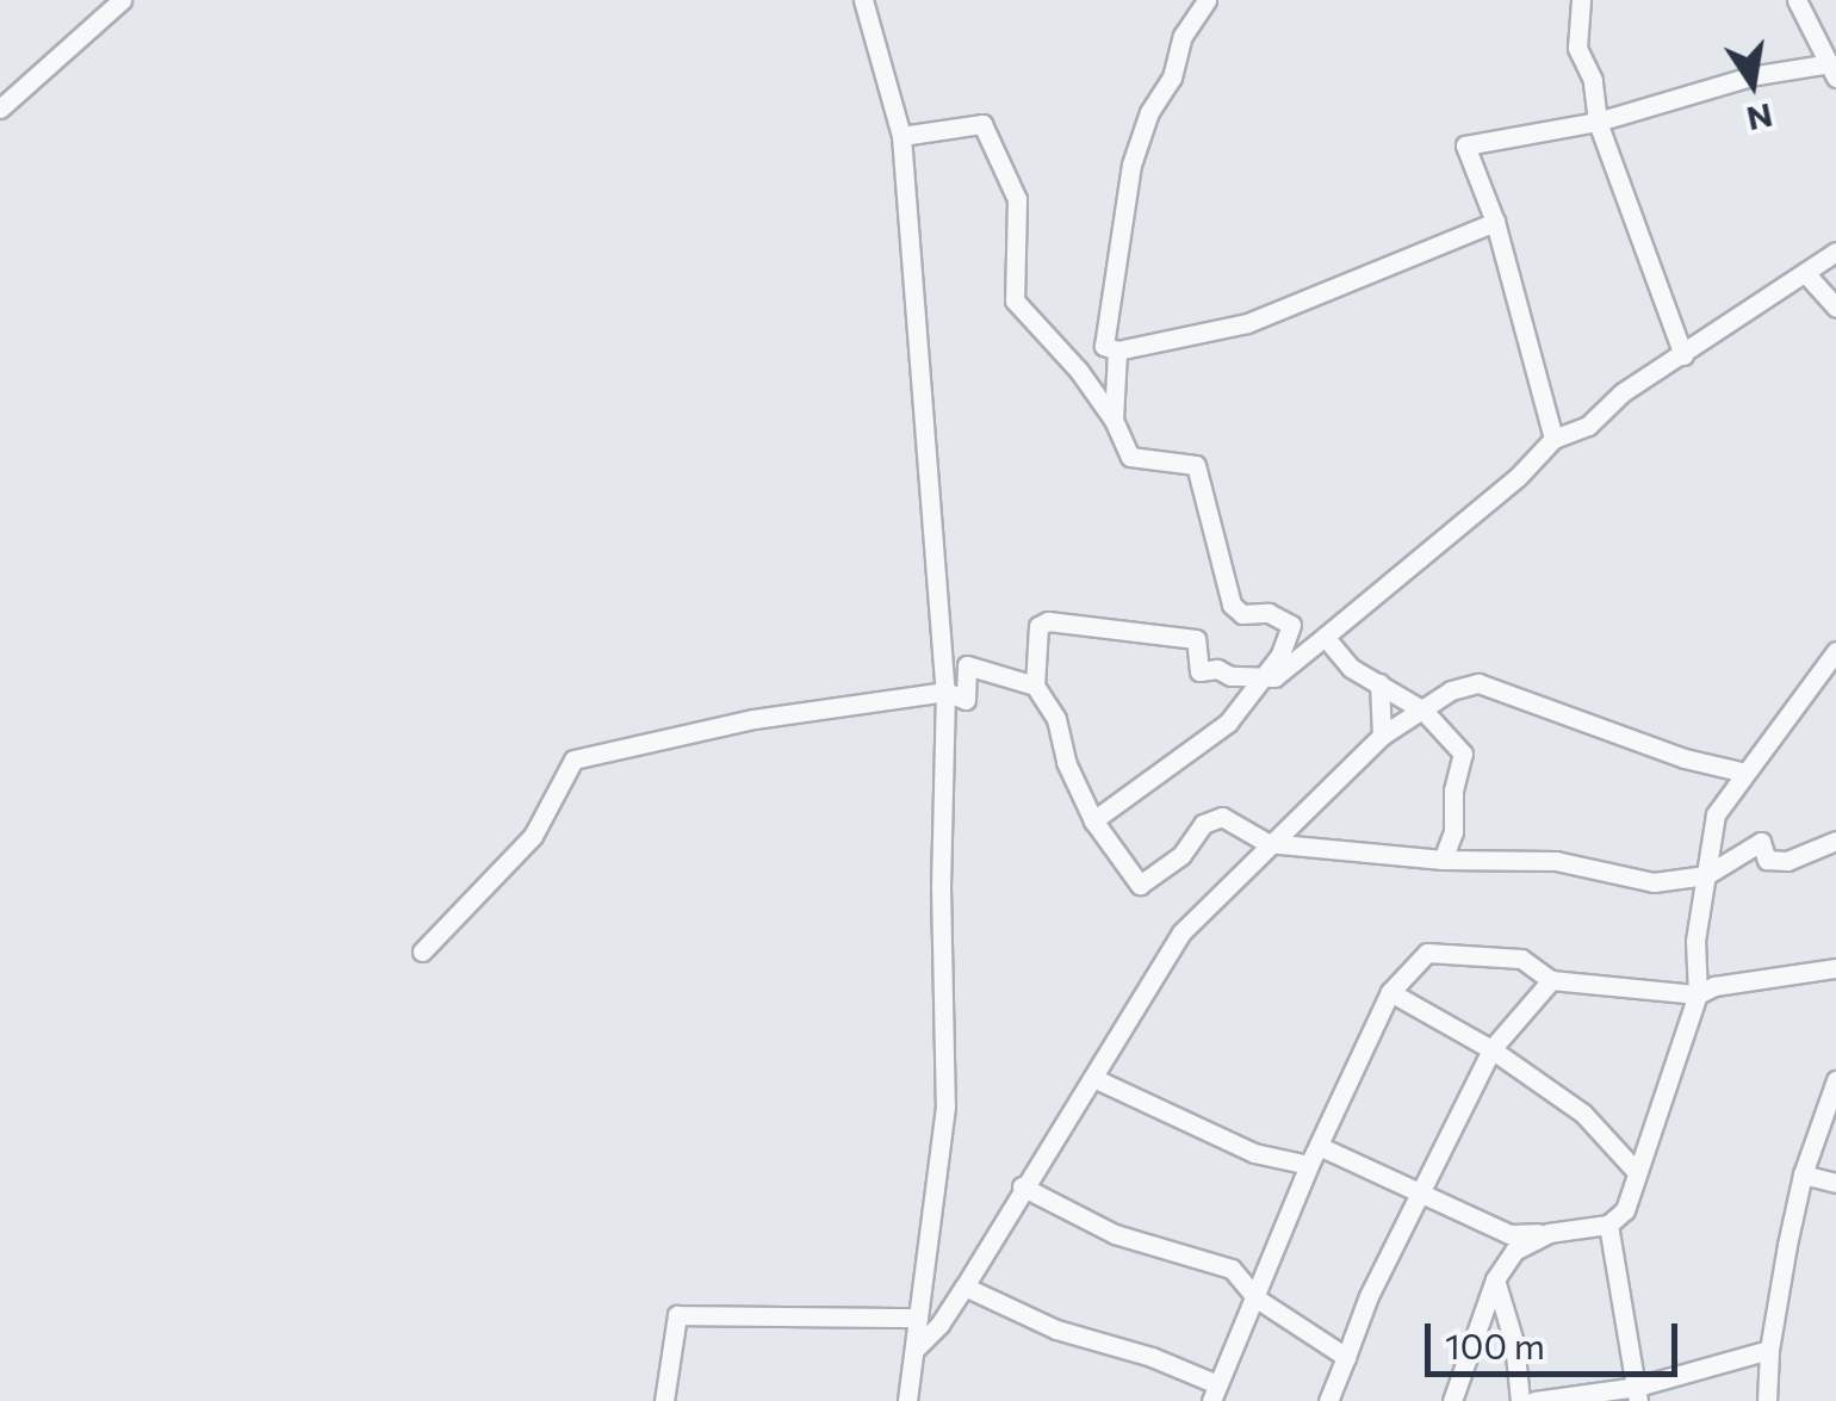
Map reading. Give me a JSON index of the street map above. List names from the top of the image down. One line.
{"scale_bar":"100 m","north":"bottom"}
